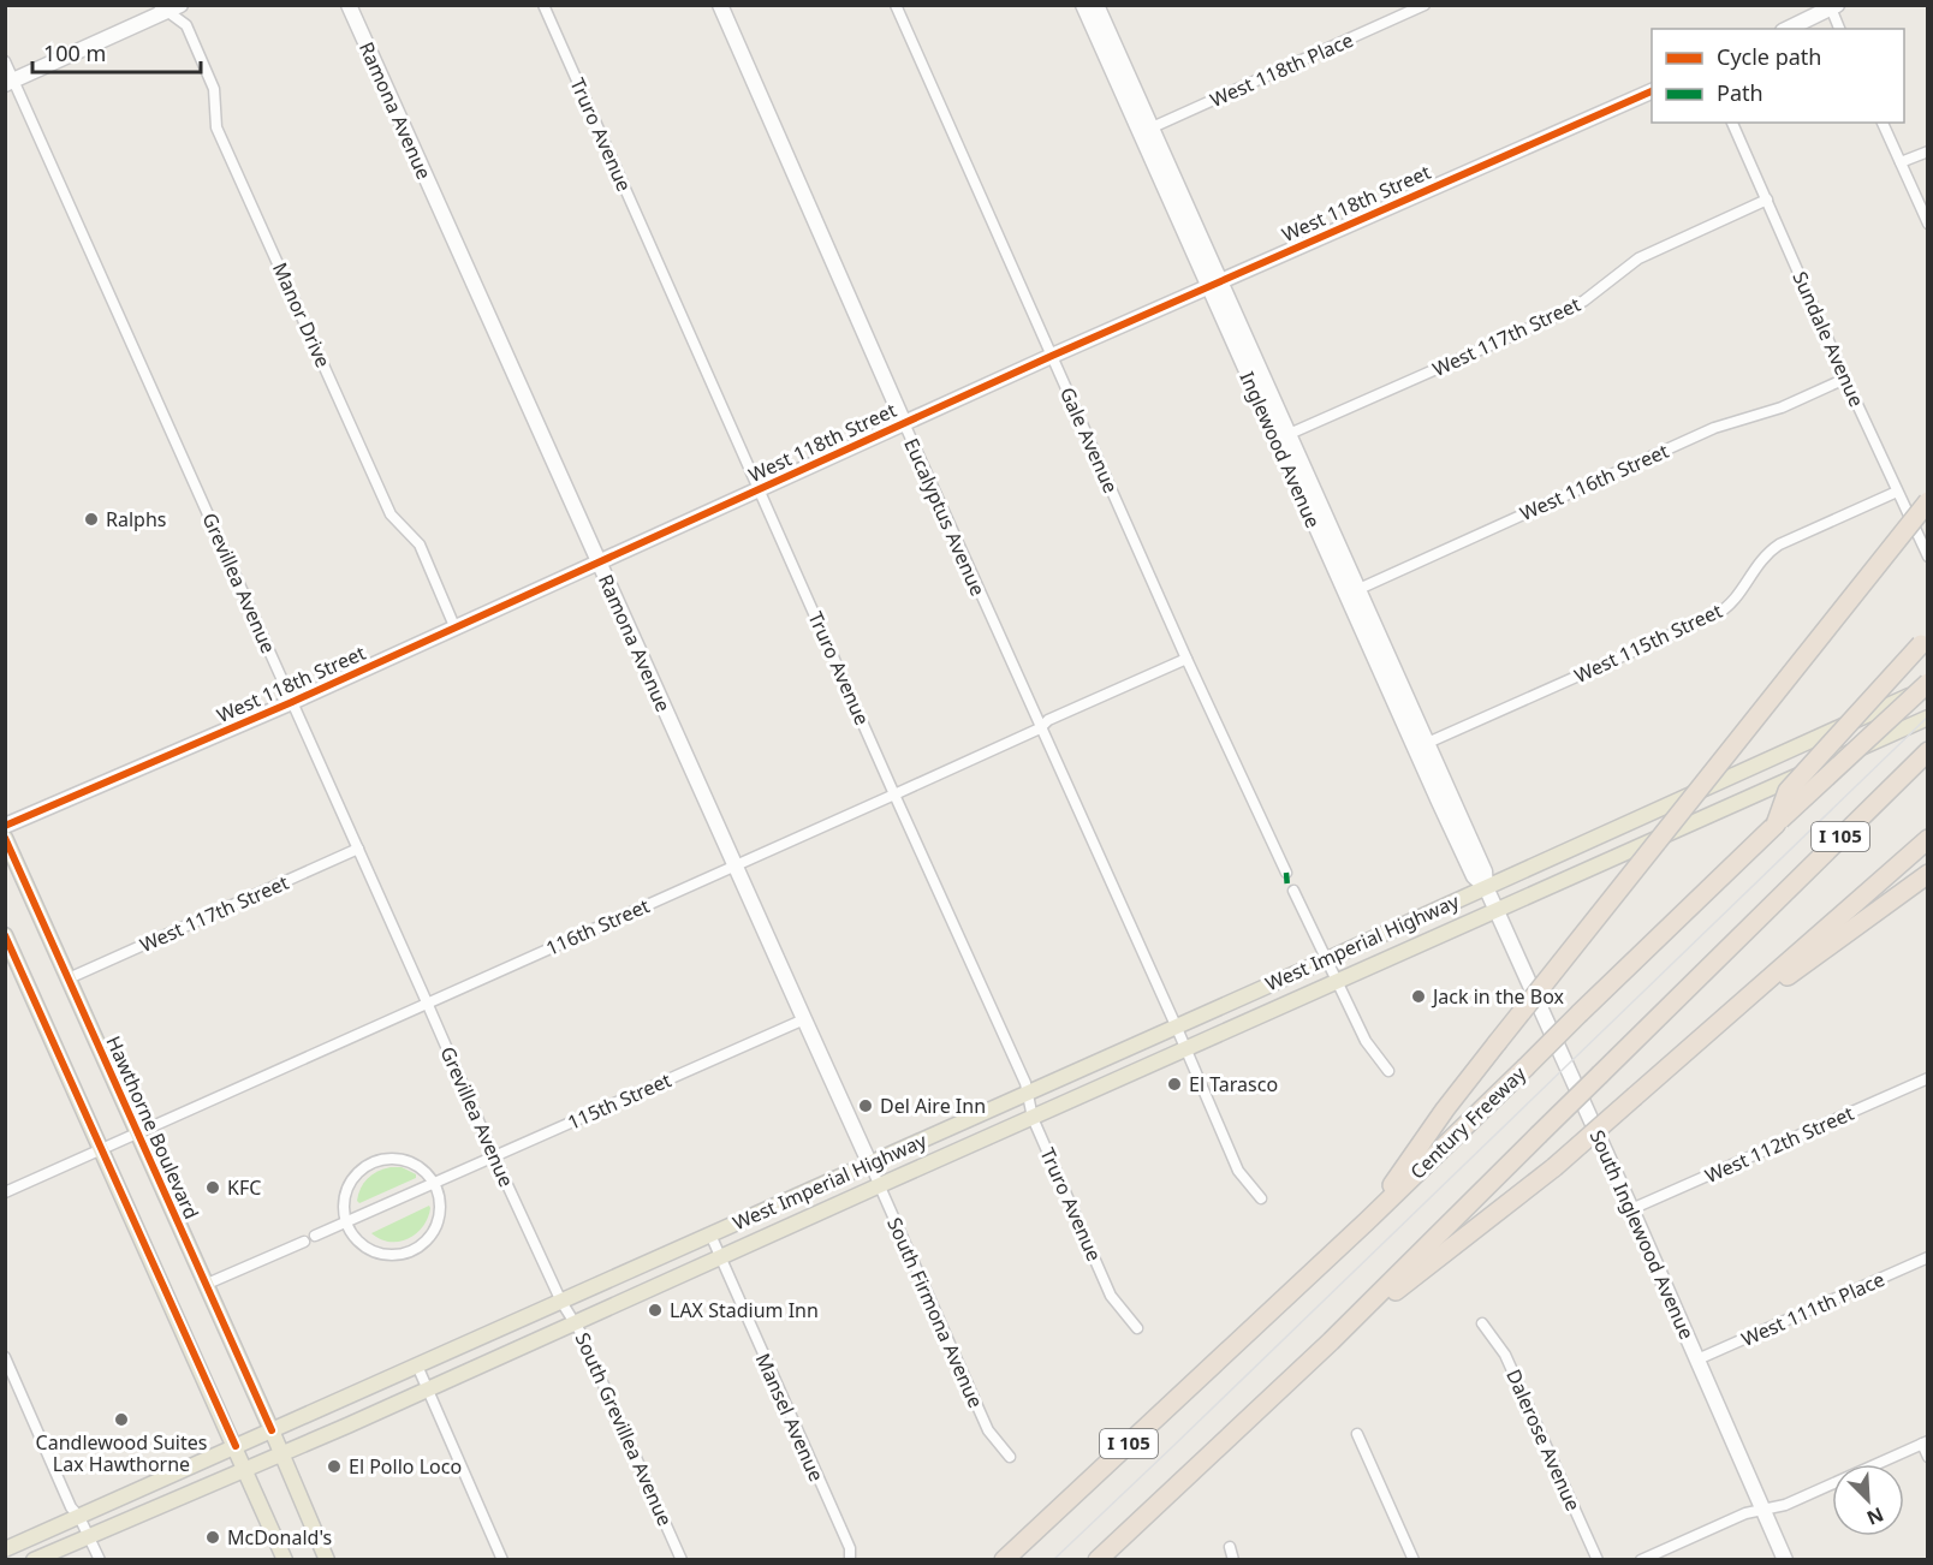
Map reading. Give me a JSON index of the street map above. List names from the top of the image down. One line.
{"streets":{"highway":["I 105","Century Freeway"],"main road":["West Imperial Highway","Hawthorne Boulevard"],"street":["West 118th Place","Ramona Avenue","Truro Avenue","West 118th Street","Manor Drive","West 117th Street","Sundale Avenue","Gale Avenue","Inglewood Avenue","West 116th Street","Eucalyptus Avenue","Grevillea Avenue","West 115th Street","116th Street","115th Street","West 112th Street","South Inglewood Avenue","West 111th Place","South Firmona Avenue","Mansel Avenue","South Grevillea Avenue","Dalerose Avenue"]},"crossings":[["West 118th Place","Inglewood Avenue"],["Ramona Avenue","West 118th Street"],["Ramona Avenue","116th Street"],["Ramona Avenue","West Imperial Highway"],["Ramona Avenue","115th Street"],["Ramona Avenue","South Firmona Avenue"],["Truro Avenue","West 118th Street"],["Truro Avenue","116th Street"],["Truro Avenue","West Imperial Highway"],["West 118th Street","Manor Drive"],["West 118th Street","Gale Avenue"],["West 118th Street","Inglewood Avenue"],["West 118th Street","Eucalyptus Avenue"],["West 118th Street","Grevillea Avenue"],["West 117th Street","Sundale Avenue"],["West 117th Street","Inglewood Avenue"],["West 117th Street","Grevillea Avenue"],["West 117th Street","Hawthorne Boulevard"],["Sundale Avenue","West 116th Street"],["Sundale Avenue","West 115th Street"],["Gale Avenue","116th Street"],["Inglewood Avenue","West 116th Street"],["Inglewood Avenue","West 115th Street"],["Inglewood Avenue","West Imperial Highway"],["Inglewood Avenue","South Inglewood Avenue"],["Eucalyptus Avenue","116th Street"],["Eucalyptus Avenue","West Imperial Highway"],["Grevillea Avenue","116th Street"],["Grevillea Avenue","West Imperial Highway"],["Grevillea Avenue","115th Street"],["Grevillea Avenue","South Grevillea Avenue"],["116th Street","Hawthorne Boulevard"],["West Imperial Highway","Century Freeway"],["West Imperial Highway","Hawthorne Boulevard"],["West Imperial Highway","South Inglewood Avenue"],["West Imperial Highway","South Firmona Avenue"],["West Imperial Highway","Mansel Avenue"],["West Imperial Highway","South Grevillea Avenue"],["West 112th Street","South Inglewood Avenue"],["South Inglewood Avenue","West 111th Place"]],"places":["Ralphs","Jack in the Box","El Tarasco","Del Aire Inn","KFC","LAX Stadium Inn","Candlewood Suites Lax Hawthorne","El Pollo Loco","McDonald's"],"legend":["Cycle path","Path"],"scale_bar":"100 m","north":"bottom right"}
